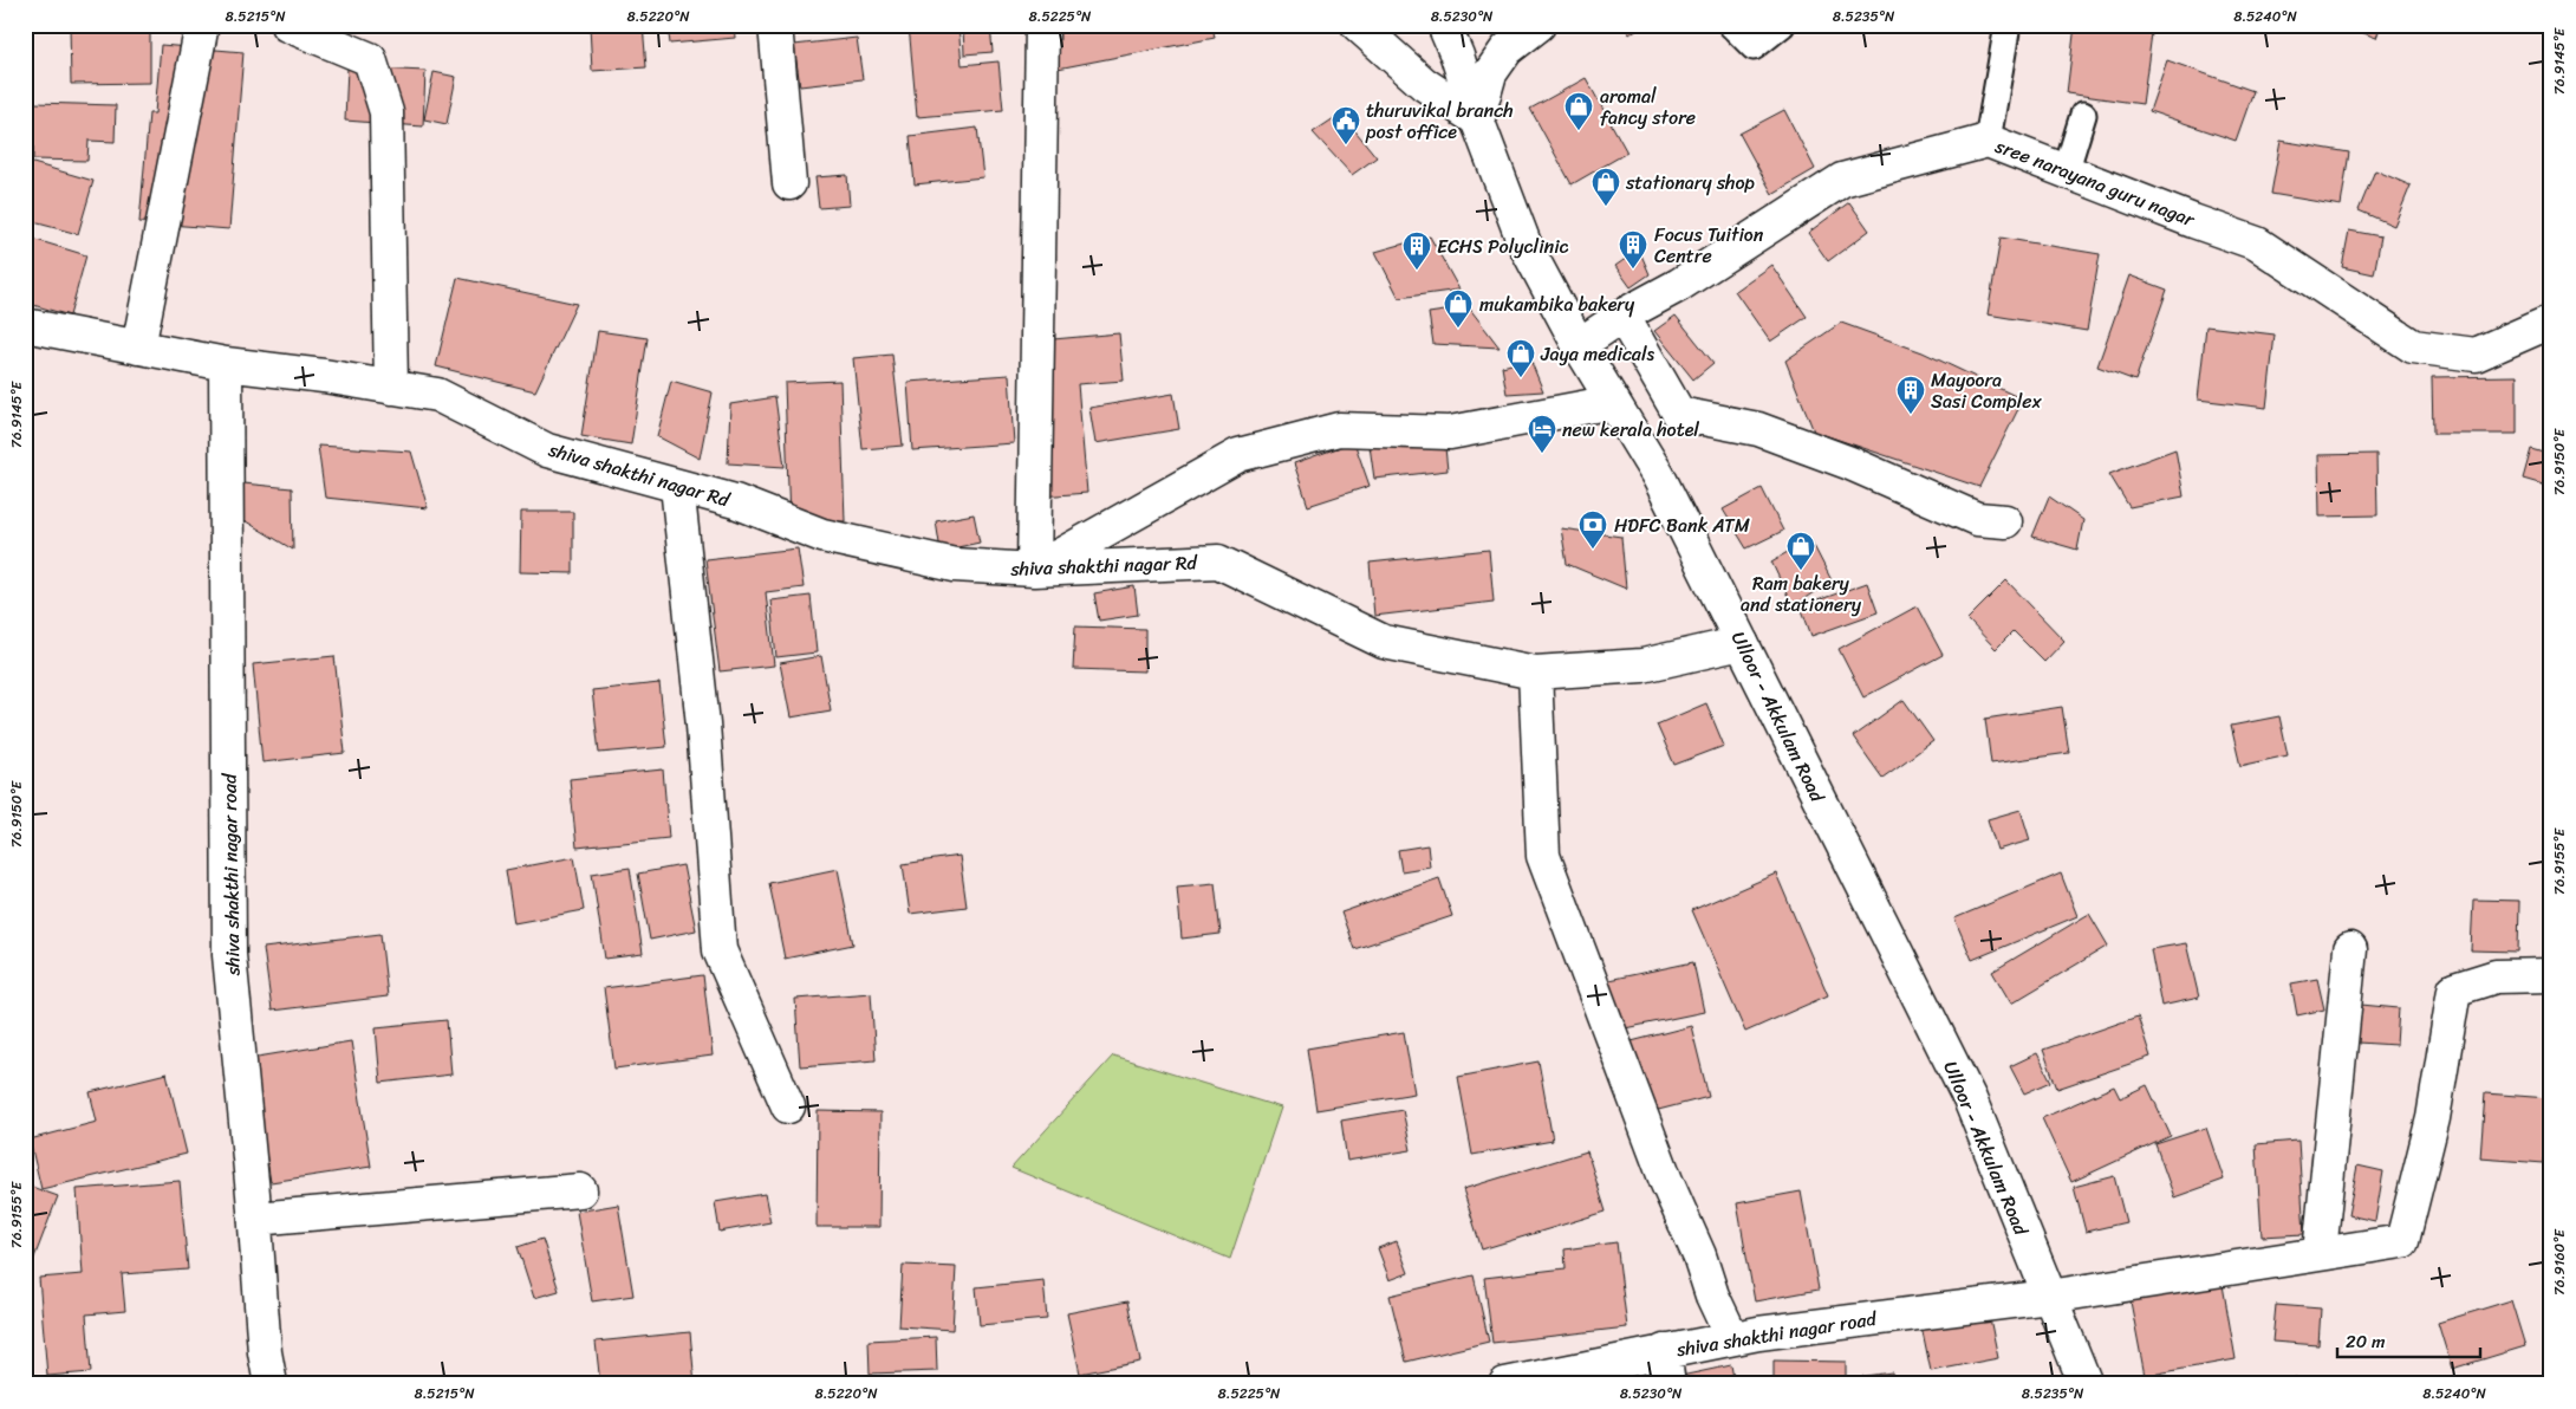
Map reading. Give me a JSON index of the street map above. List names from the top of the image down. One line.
{"streets":{"street":["sree narayana guru nagar","shiva shakthi nagar Rd","Ulloor - Akkulam Road","shiva shakthi nagar road"]},"crossings":[["sree narayana guru nagar","Ulloor - Akkulam Road"],["shiva shakthi nagar Rd","Ulloor - Akkulam Road"],["shiva shakthi nagar Rd","shiva shakthi nagar road"],["Ulloor - Akkulam Road","shiva shakthi nagar road"]],"places":{"shop":["aromal fancy store","stationary shop","mukambika bakery","Jaya medicals","Ram bakery and stationery"],"public building":["thuruvikal branch post office"],"building":["Focus Tuition Centre","ECHS Polyclinic","Mayoora Sasi Complex"],"hotel":["new kerala hotel"],"bank":["HDFC Bank ATM"]},"scale_bar":"20 m","coordinates":["8.5215°N","8.5220°N","8.5225°N","8.5230°N","8.5235°N","8.5240°N","76.9145°E","76.9150°E","76.9155°E","76.9160°E"]}
